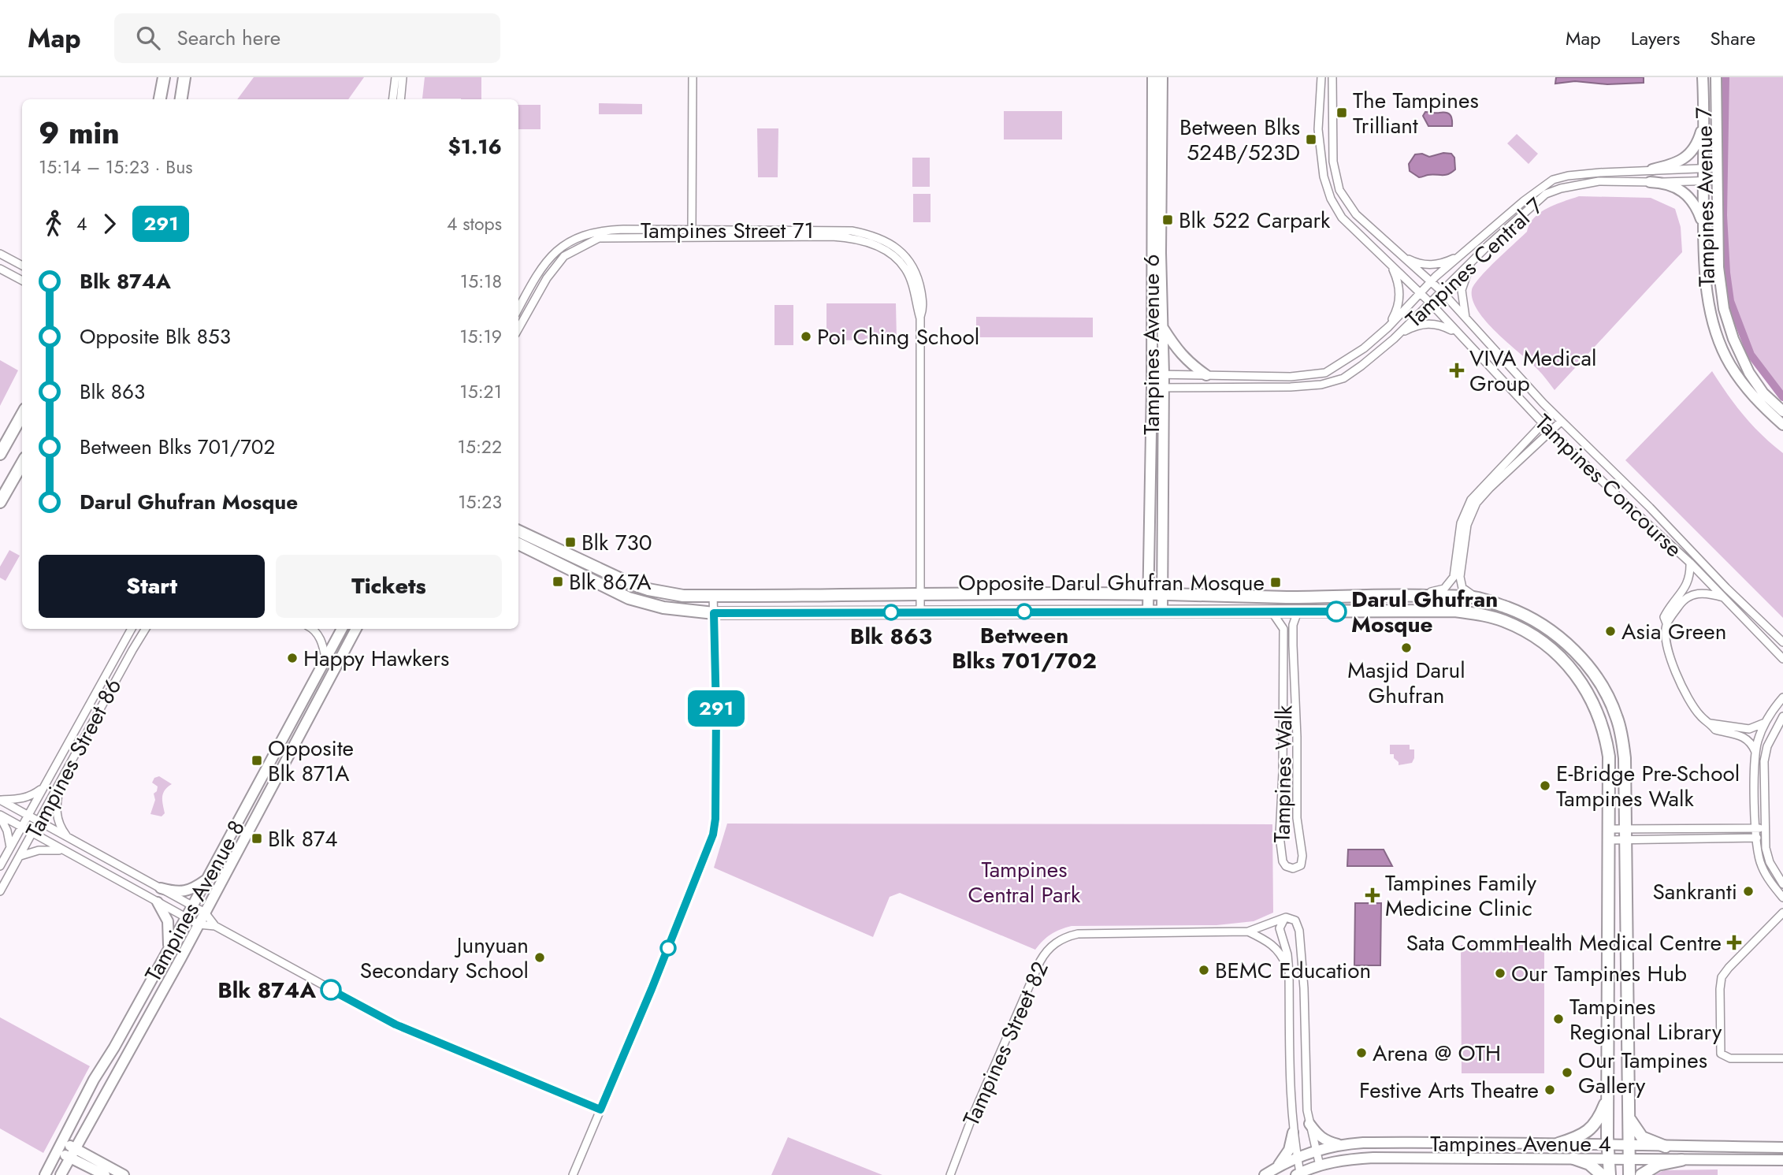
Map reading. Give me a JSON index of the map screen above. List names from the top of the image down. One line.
{"streets":{"street":["Tampines Avenue 7","Tampines Street 71","Tampines Central 7","Tampines Avenue 6","Tampines Concourse","Tampines Street 86","Tampines Walk","Tampines Avenue 8","Tampines Street 82","Tampines Avenue 4"]},"crossings":[["Tampines Avenue 7","Tampines Central 7"],["Tampines Central 7","Tampines Avenue 6"],["Tampines Central 7","Tampines Concourse"],["Tampines Street 82","Tampines Avenue 4"]],"parks":["Tampines Central Park"],"places":{"transit":["The Tampines Trilliant","Between Blks 524B/523D","Blk 522 Carpark","Blk 730","Blk 867A","Opposite Darul Ghufran Mosque","Opposite Blk 871A","Blk 874"],"other":["Poi Ching School","Between Blks 701/702","Darul Ghufran Mosque","Blk 863","Asia Green","Masjid Darul Ghufran","Happy Hawkers","E-Bridge Pre-School Tampines Walk","Sankranti","Junyuan Secondary School","BEMC Education","Our Tampines Hub","Blk 874A","Tampines Regional Library","Arena @ OTH","Our Tampines Gallery","Festive Arts Theatre"],"health":["VIVA Medical Group","Tampines Family Medicine Clinic","Sata CommHealth Medical Centre"]},"lines":["bus line 291"],"page":{"header":"Map","search":"Search here","nav":["Map","Layers","Share"],"on_map":"291","heading":["9 min","15:14 – 15:23 · Bus","$1.16"],"legs":["4","291","4 stops"],"list":[{"name":"Blk 874A","value":"15:18"},{"name":"Opposite Blk 853","value":"15:19"},{"name":"Blk 863","value":"15:21"},{"name":"Between Blks 701/702","value":"15:22"},{"name":"Darul Ghufran Mosque","value":"15:23"}],"buttons":["Start","Tickets"]}}
